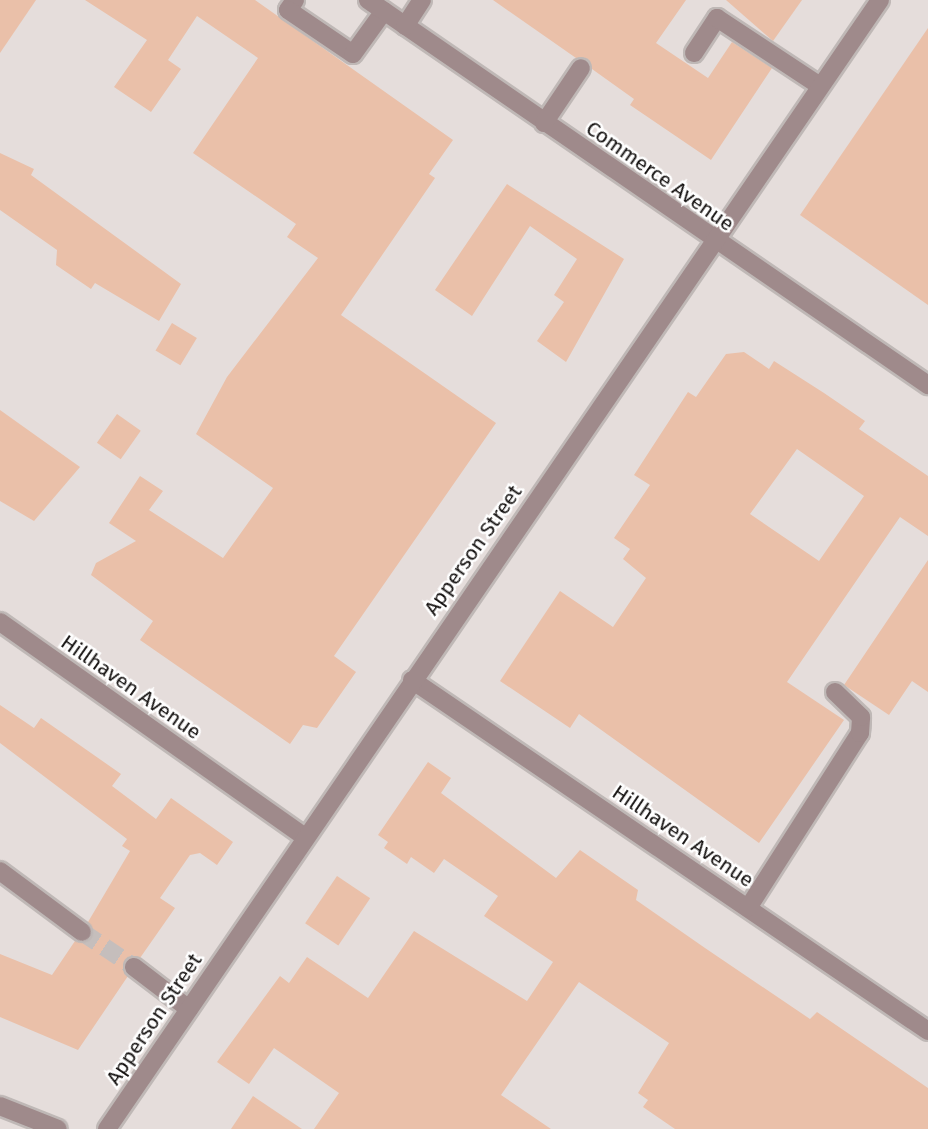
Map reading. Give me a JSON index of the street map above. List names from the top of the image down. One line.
{"streets":{"street":["Commerce Avenue","Apperson Street","Hillhaven Avenue"]},"crossings":[["Commerce Avenue","Apperson Street"],["Apperson Street","Hillhaven Avenue"]]}
